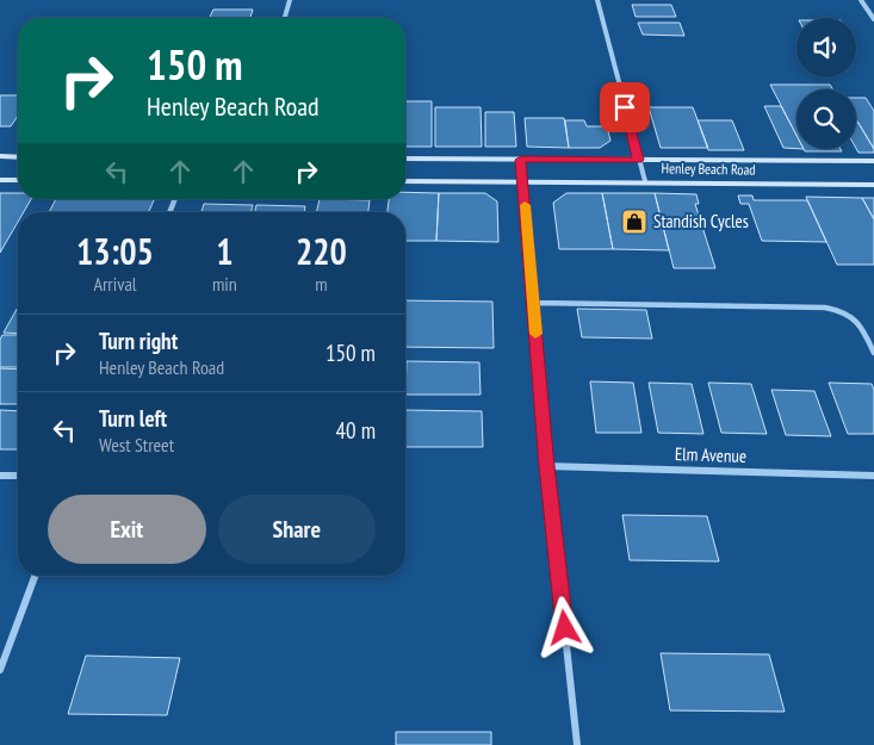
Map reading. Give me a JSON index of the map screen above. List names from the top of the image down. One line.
{"streets":{"main road":["Henley Beach Road"],"street":["Elm Avenue"]},"places":{"shop":["Standish Cycles"]},"page":{"turn":["150 m","Henley Beach Road"],"eta":["13:05","Arrival","1","min","220","m"],"list":[{"name":"Turn right","note":"Henley Beach Road","value":"150 m"},{"name":"Turn left","note":"West Street","value":"40 m"}],"buttons":["Exit","Share"]}}
